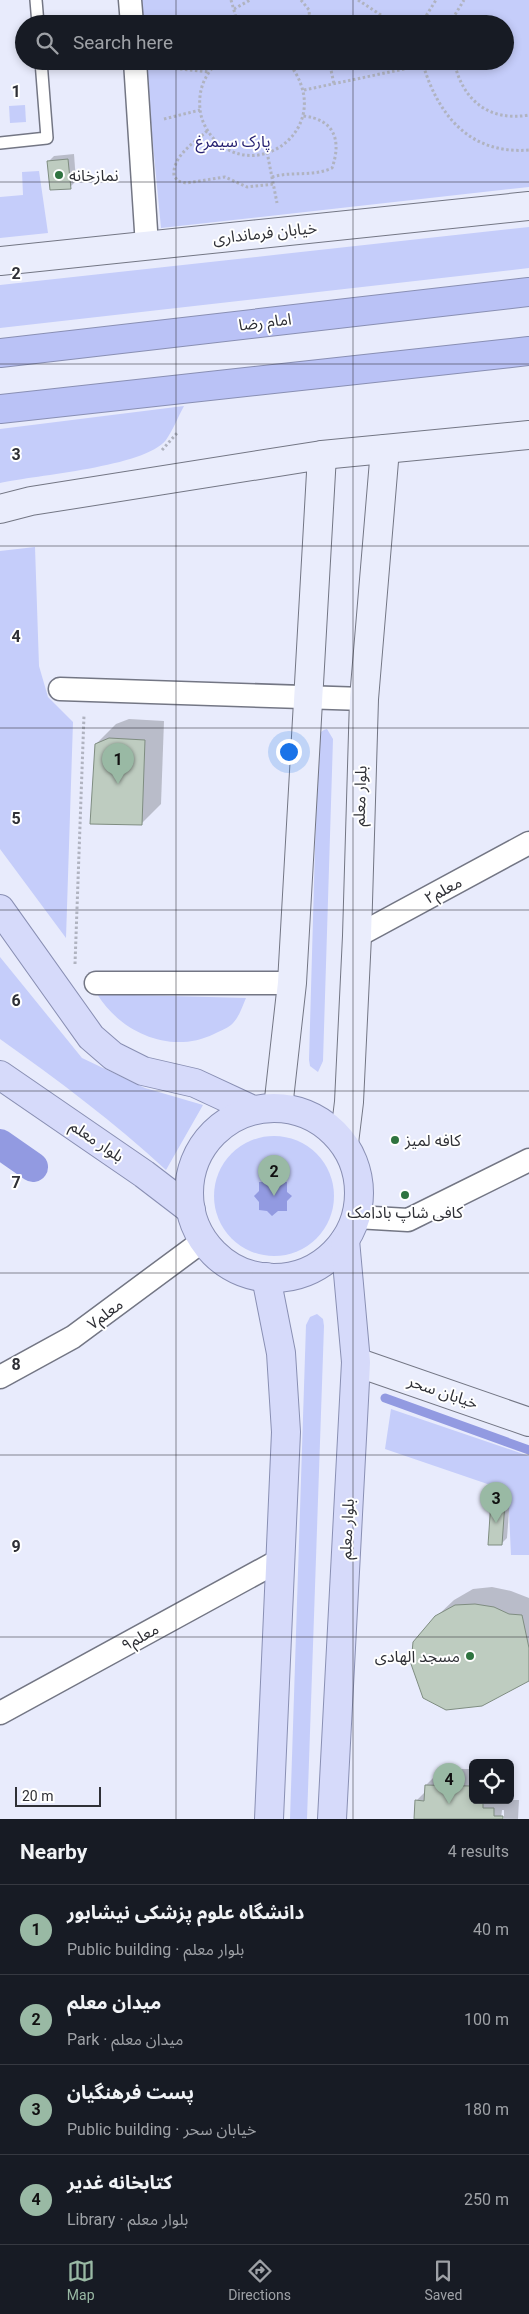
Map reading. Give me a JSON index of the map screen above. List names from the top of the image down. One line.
{"streets":{"highway":["امام رضا"],"main road":["خیابان فرمانداری","بلوار معلم","خیابان سحر"],"street":["معلم۲","معلم۷","معلم۹"]},"crossings":[["بلوار معلم","معلم۲"],["بلوار معلم","معلم۷"],["بلوار معلم","خیابان سحر"]],"parks":["پارک سیمرغ"],"places":["نمازخانه","کافه لمیز","کافی شاپ بادامک","مسجد الهادی"],"scale_bar":"20 m","page":{"search":"Search here","pins":["1","2","3","4"],"scale":"20 m","heading":["Nearby","4 results"],"list":[{"mark":"1","name":"دانشگاه علوم پزشکی نیشابور","note":"Public building · بلوار معلم","value":"40 m"},{"mark":"2","name":"میدان معلم","note":"Park · میدان معلم","value":"100 m"},{"mark":"3","name":"پست فرهنگیان","note":"Public building · خیابان سحر","value":"180 m"},{"mark":"4","name":"کتابخانه غدیر","note":"Library · بلوار معلم","value":"250 m"}],"nav":["Map","Directions","Saved"]},"grid":{"rows":["1","2","3","4","5","6","7","8","9"]}}
